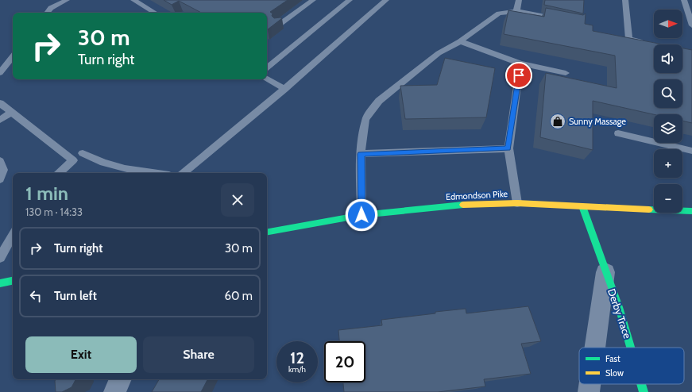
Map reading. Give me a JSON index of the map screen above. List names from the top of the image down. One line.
{"streets":{"main road":["Edmondson Pike","Derby Trace"]},"crossings":[["Edmondson Pike","Derby Trace"]],"places":{"shop":["Sunny Massage"]},"legend":["Fast","Slow"],"north":"right","page":{"map_buttons":["+","−"],"turn":["30 m","Turn right"],"heading":["1 min","130 m · 14:33"],"list":[{"name":"Turn right","value":"30 m"},{"name":"Turn left","value":"60 m"}],"buttons":["Exit","Share"],"speed":"12 km/h","limit":"20"}}
